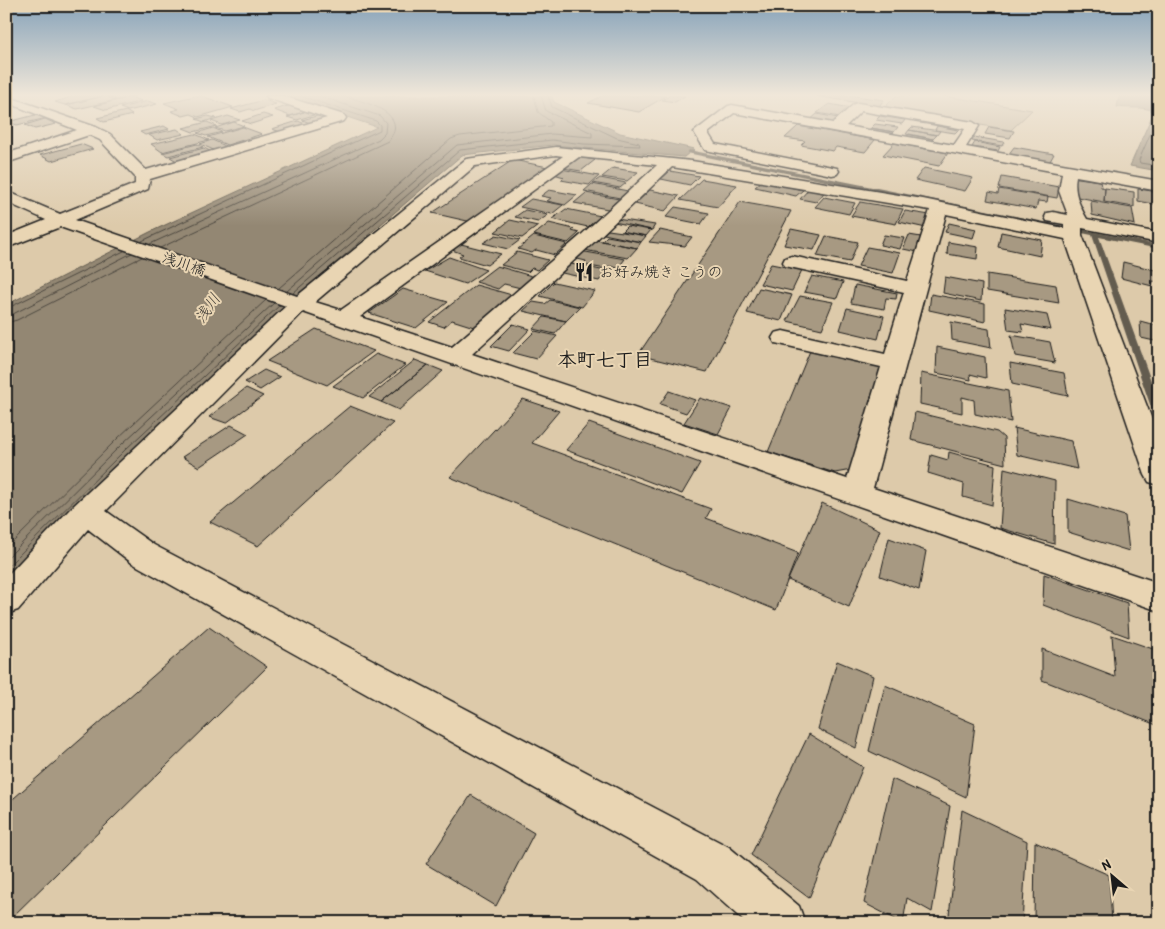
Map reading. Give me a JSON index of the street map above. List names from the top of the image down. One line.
{"streets":{"street":["浅川橋"]},"districts":["本町七丁目"],"water":["浅川"],"places":{"restaurant":["お好み焼き こうの"]},"north":"top left"}
